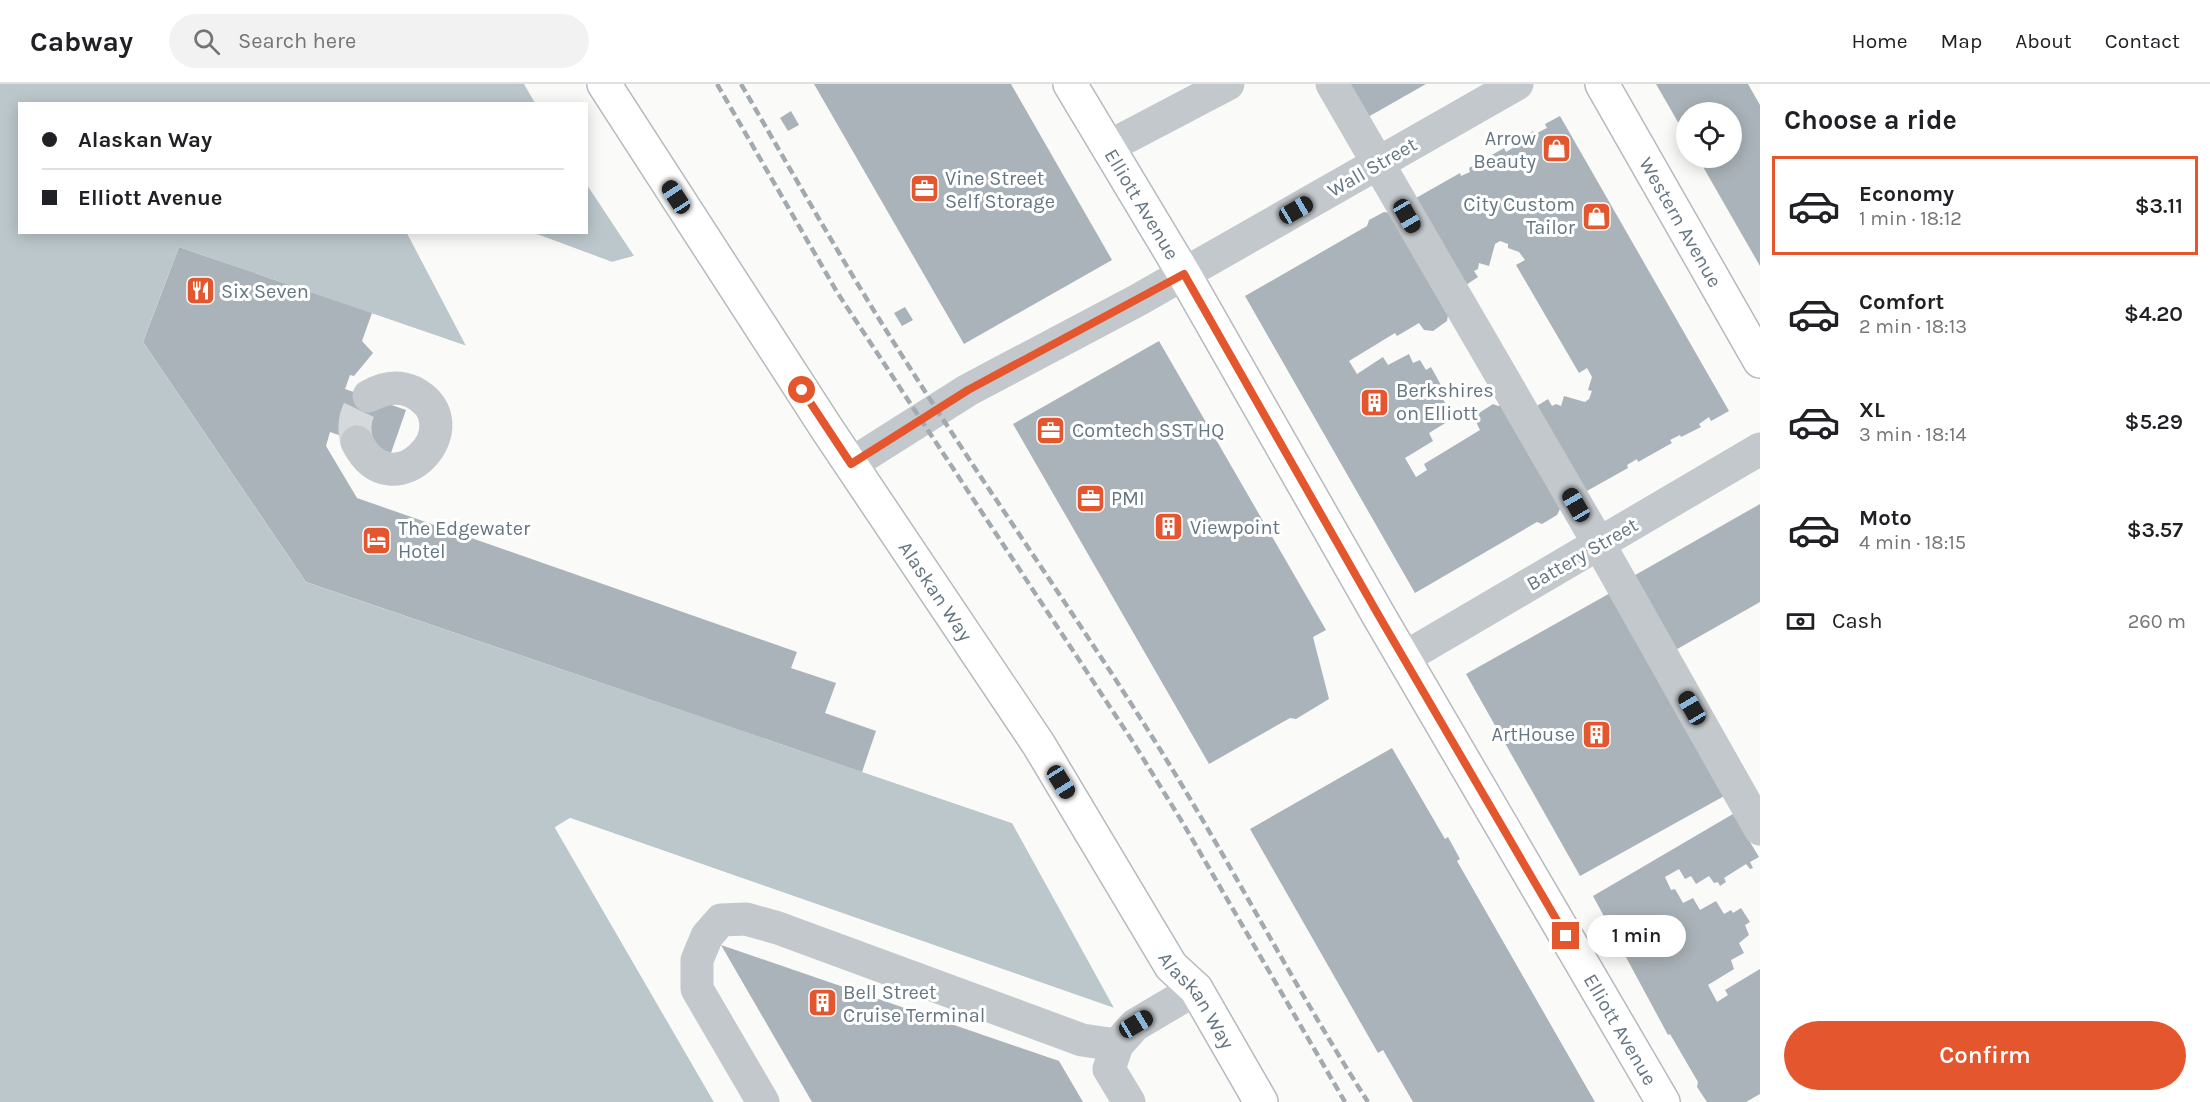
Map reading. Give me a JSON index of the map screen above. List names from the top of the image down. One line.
{"streets":{"main road":["Elliott Avenue","Western Avenue","Alaskan Way"],"street":["Wall Street","Battery Street"]},"crossings":[["Wall Street","Elliott Avenue"],["Wall Street","Alaskan Way"],["Elliott Avenue","Battery Street"]],"places":{"shop":["Arrow Beauty","City Custom Tailor"],"office":["Vine Street Self Storage","Comtech SST HQ","PMI"],"restaurant":["Six Seven"],"building":["Berkshires on Elliott","Viewpoint","ArtHouse","Bell Street Cruise Terminal"],"hotel":["The Edgewater Hotel"]},"page":{"header":"Cabway","search":"Search here","nav":["Home","Map","About","Contact"],"heading":"Choose a ride","banner":["Alaskan Way","Elliott Avenue"],"list":[{"name":"Economy","note":"1 min · 18:12","value":"$3.11"},{"name":"Comfort","note":"2 min · 18:13","value":"$4.20"},{"name":"XL","note":"3 min · 18:14","value":"$5.29"},{"name":"Moto","note":"4 min · 18:15","value":"$3.57"}],"pay":["Cash","260 m"],"bubble":"1 min","buttons":"Confirm"}}
